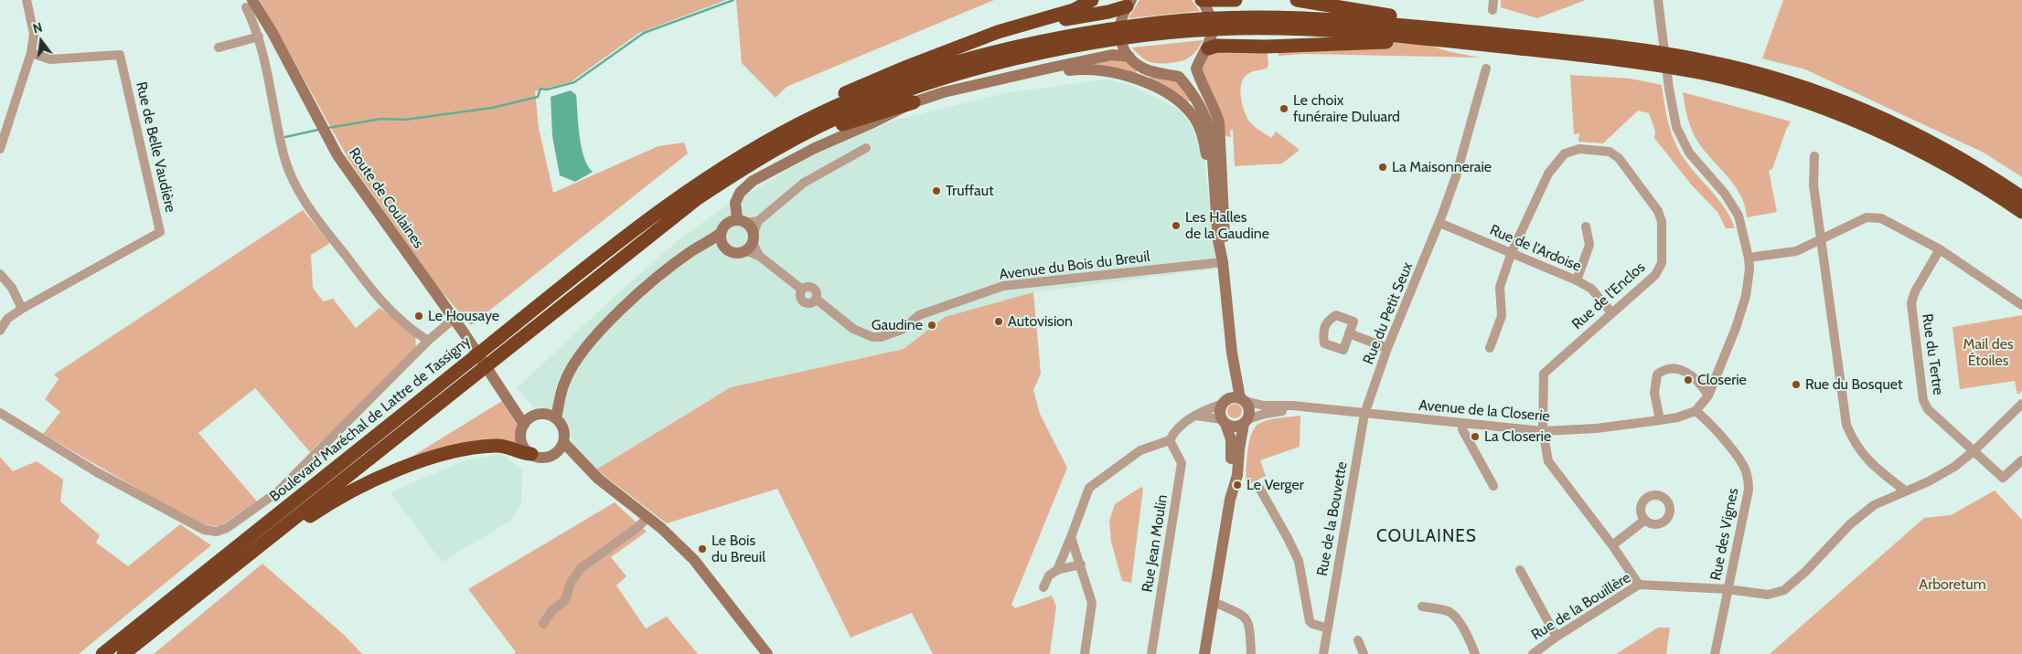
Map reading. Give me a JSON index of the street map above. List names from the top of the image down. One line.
{"streets":{"highway":["Boulevard Maréchal de Lattre de Tassigny"],"main road":["Route de Coulaines"],"street":["Rue de Belle Vaudière","Rue de l'Ardoise","Avenue du Bois du Breuil","Rue de l'Enclos","Rue du Petit Seux","Rue du Tertre","Avenue de la Closerie","Rue de la Bouvette","Rue des Vignes","Rue Jean Moulin","Rue de la Bouillère"]},"crossings":[["Rue de l'Ardoise","Rue de l'Enclos"],["Rue de l'Ardoise","Rue du Petit Seux"],["Rue de l'Enclos","Avenue de la Closerie"],["Rue de l'Enclos","Rue de la Bouillère"],["Rue du Petit Seux","Avenue de la Closerie"],["Rue du Petit Seux","Rue de la Bouvette"],["Rue du Tertre","Rue de la Bouillère"],["Avenue de la Closerie","Rue de la Bouvette"],["Avenue de la Closerie","Rue des Vignes"],["Rue des Vignes","Rue de la Bouillère"]],"districts":["COULAINES"],"parks":["Mail des Étoiles","Arboretum"],"places":["Le choix funéraire Duluard","La Maisonneraie","Truffaut","Les Halles de la Gaudine","Le Housaye","Autovision","Gaudine","Closerie","Rue du Bosquet","La Closerie","Le Verger","Le Bois du Breuil"],"north":"top"}
